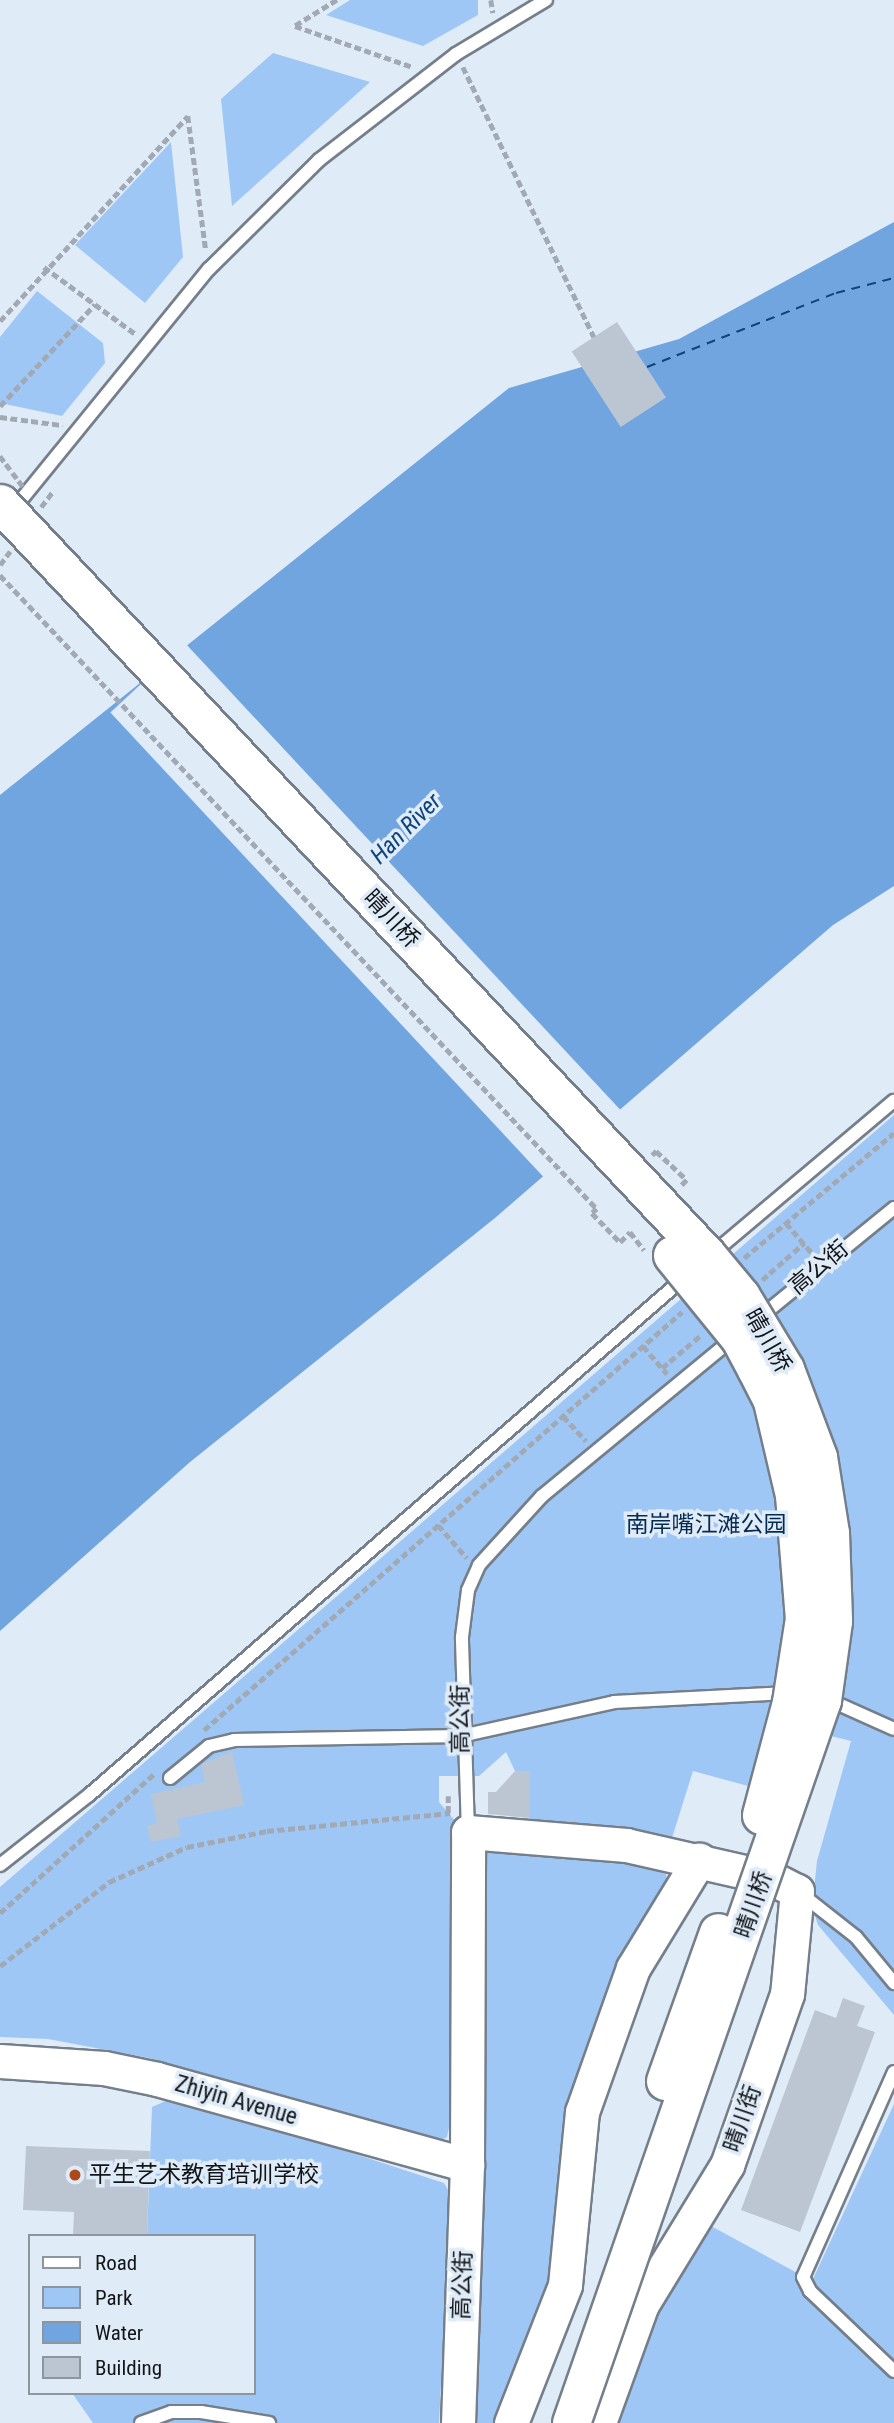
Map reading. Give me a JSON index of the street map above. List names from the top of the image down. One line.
{"streets":{"main road":["晴川桥"],"street":["高公街","Zhiyin Avenue","晴川街"]},"crossings":[["高公街","Zhiyin Avenue"]],"water":["Han River"],"parks":["南岸嘴江滩公园"],"places":["平生艺术教育培训学校"],"legend":["Road","Park","Water","Building"]}
